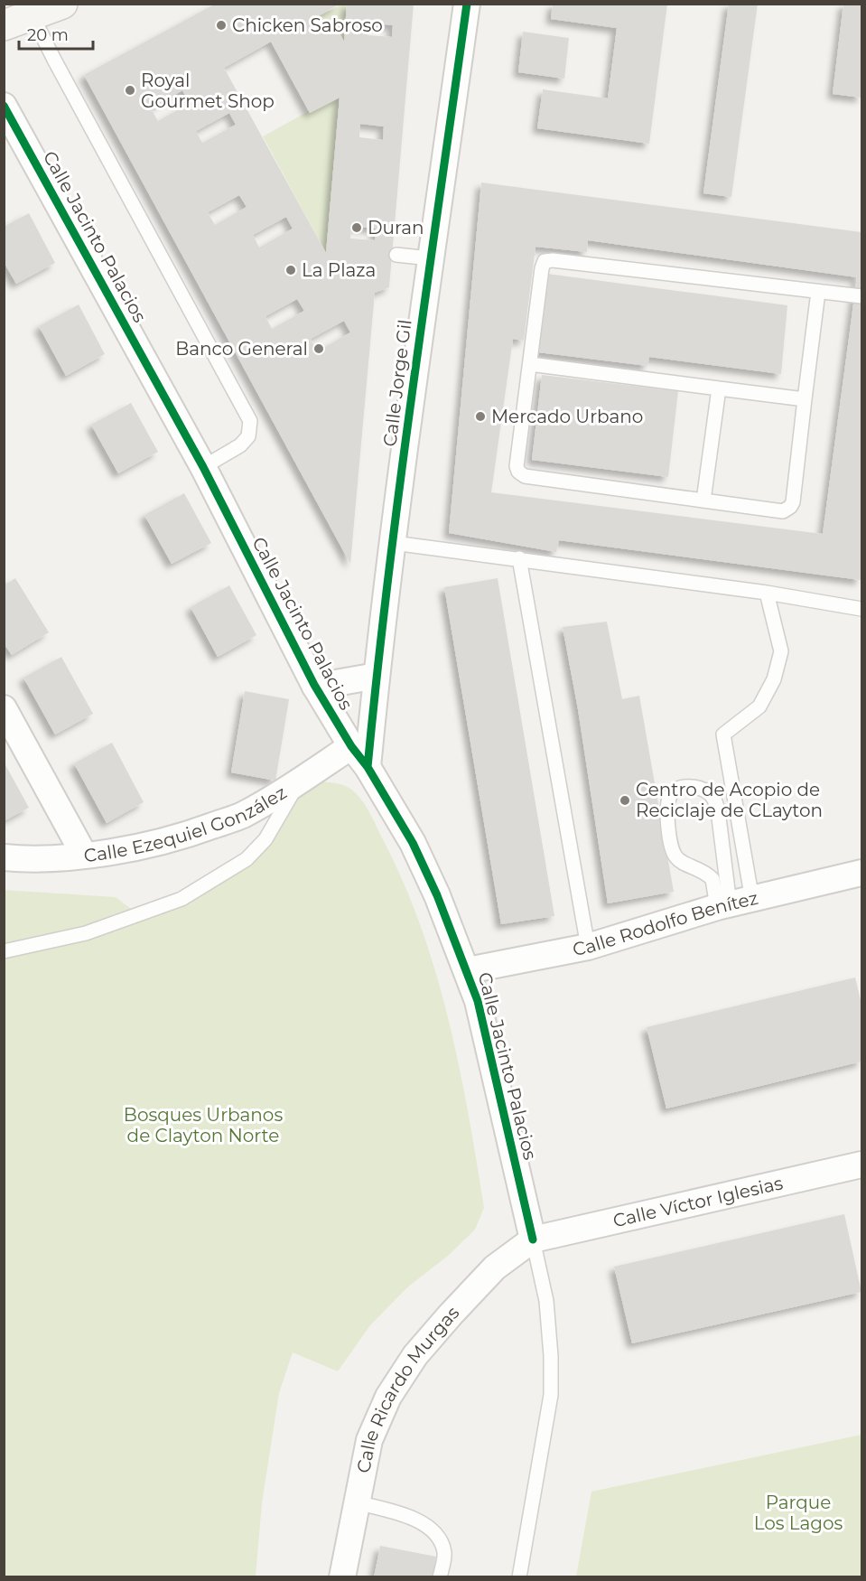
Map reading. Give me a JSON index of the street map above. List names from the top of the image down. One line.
{"streets":{"street":["Calle Jacinto Palacios","Calle Jorge Gil","Calle Ezequiel González","Calle Rodolfo Benítez","Calle Víctor Iglesias","Calle Ricardo Murgas"]},"crossings":[["Calle Jacinto Palacios","Calle Jorge Gil"],["Calle Jacinto Palacios","Calle Ezequiel González"],["Calle Jacinto Palacios","Calle Rodolfo Benítez"],["Calle Jacinto Palacios","Calle Víctor Iglesias"],["Calle Jacinto Palacios","Calle Ricardo Murgas"],["Calle Víctor Iglesias","Calle Ricardo Murgas"]],"parks":["Bosques Urbanos de Clayton Norte","Parque Los Lagos"],"places":["Chicken Sabroso","Royal Gourmet Shop","Duran","La Plaza","Banco General","Mercado Urbano","Centro de Acopio de Reciclaje de CLayton"],"scale_bar":"20 m"}
